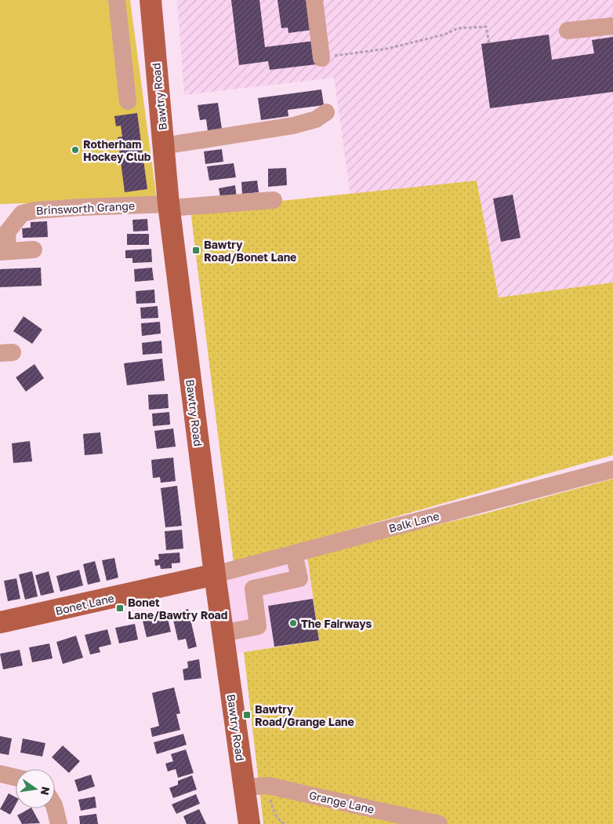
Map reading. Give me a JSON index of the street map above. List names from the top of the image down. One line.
{"streets":{"main road":["Bawtry Road","Bonet Lane"],"street":["Brinsworth Grange","Balk Lane","Grange Lane"]},"crossings":[["Bawtry Road","Brinsworth Grange"],["Bawtry Road","Balk Lane"],["Bawtry Road","Bonet Lane"],["Bawtry Road","Grange Lane"],["Balk Lane","Bonet Lane"]],"places":{"other":["Rotherham Hockey Club","The Fairways"],"transit":["Bawtry Road/Bonet Lane","Bonet Lane/Bawtry Road","Bawtry Road/Grange Lane"]},"north":"right"}
